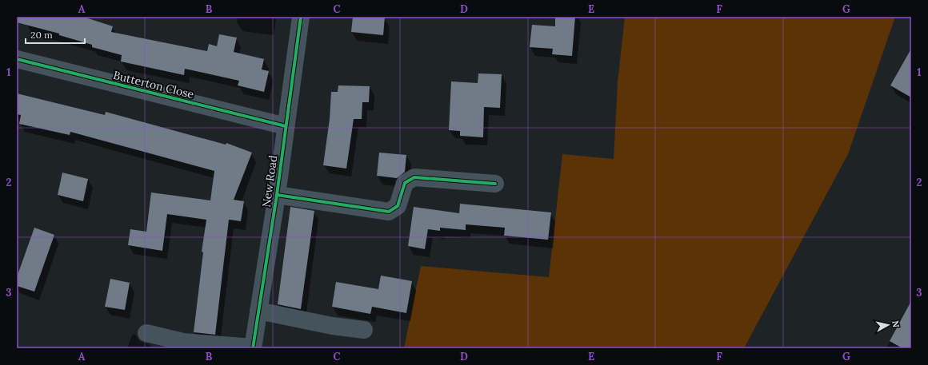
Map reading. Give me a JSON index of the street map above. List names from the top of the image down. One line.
{"streets":{"street":["Butterton Close","New Road"]},"crossings":[["Butterton Close","New Road"]],"scale_bar":"20 m","north":"right","grid":{"columns":["A","B","C","D","E","F","G"],"rows":["1","2","3"]}}
